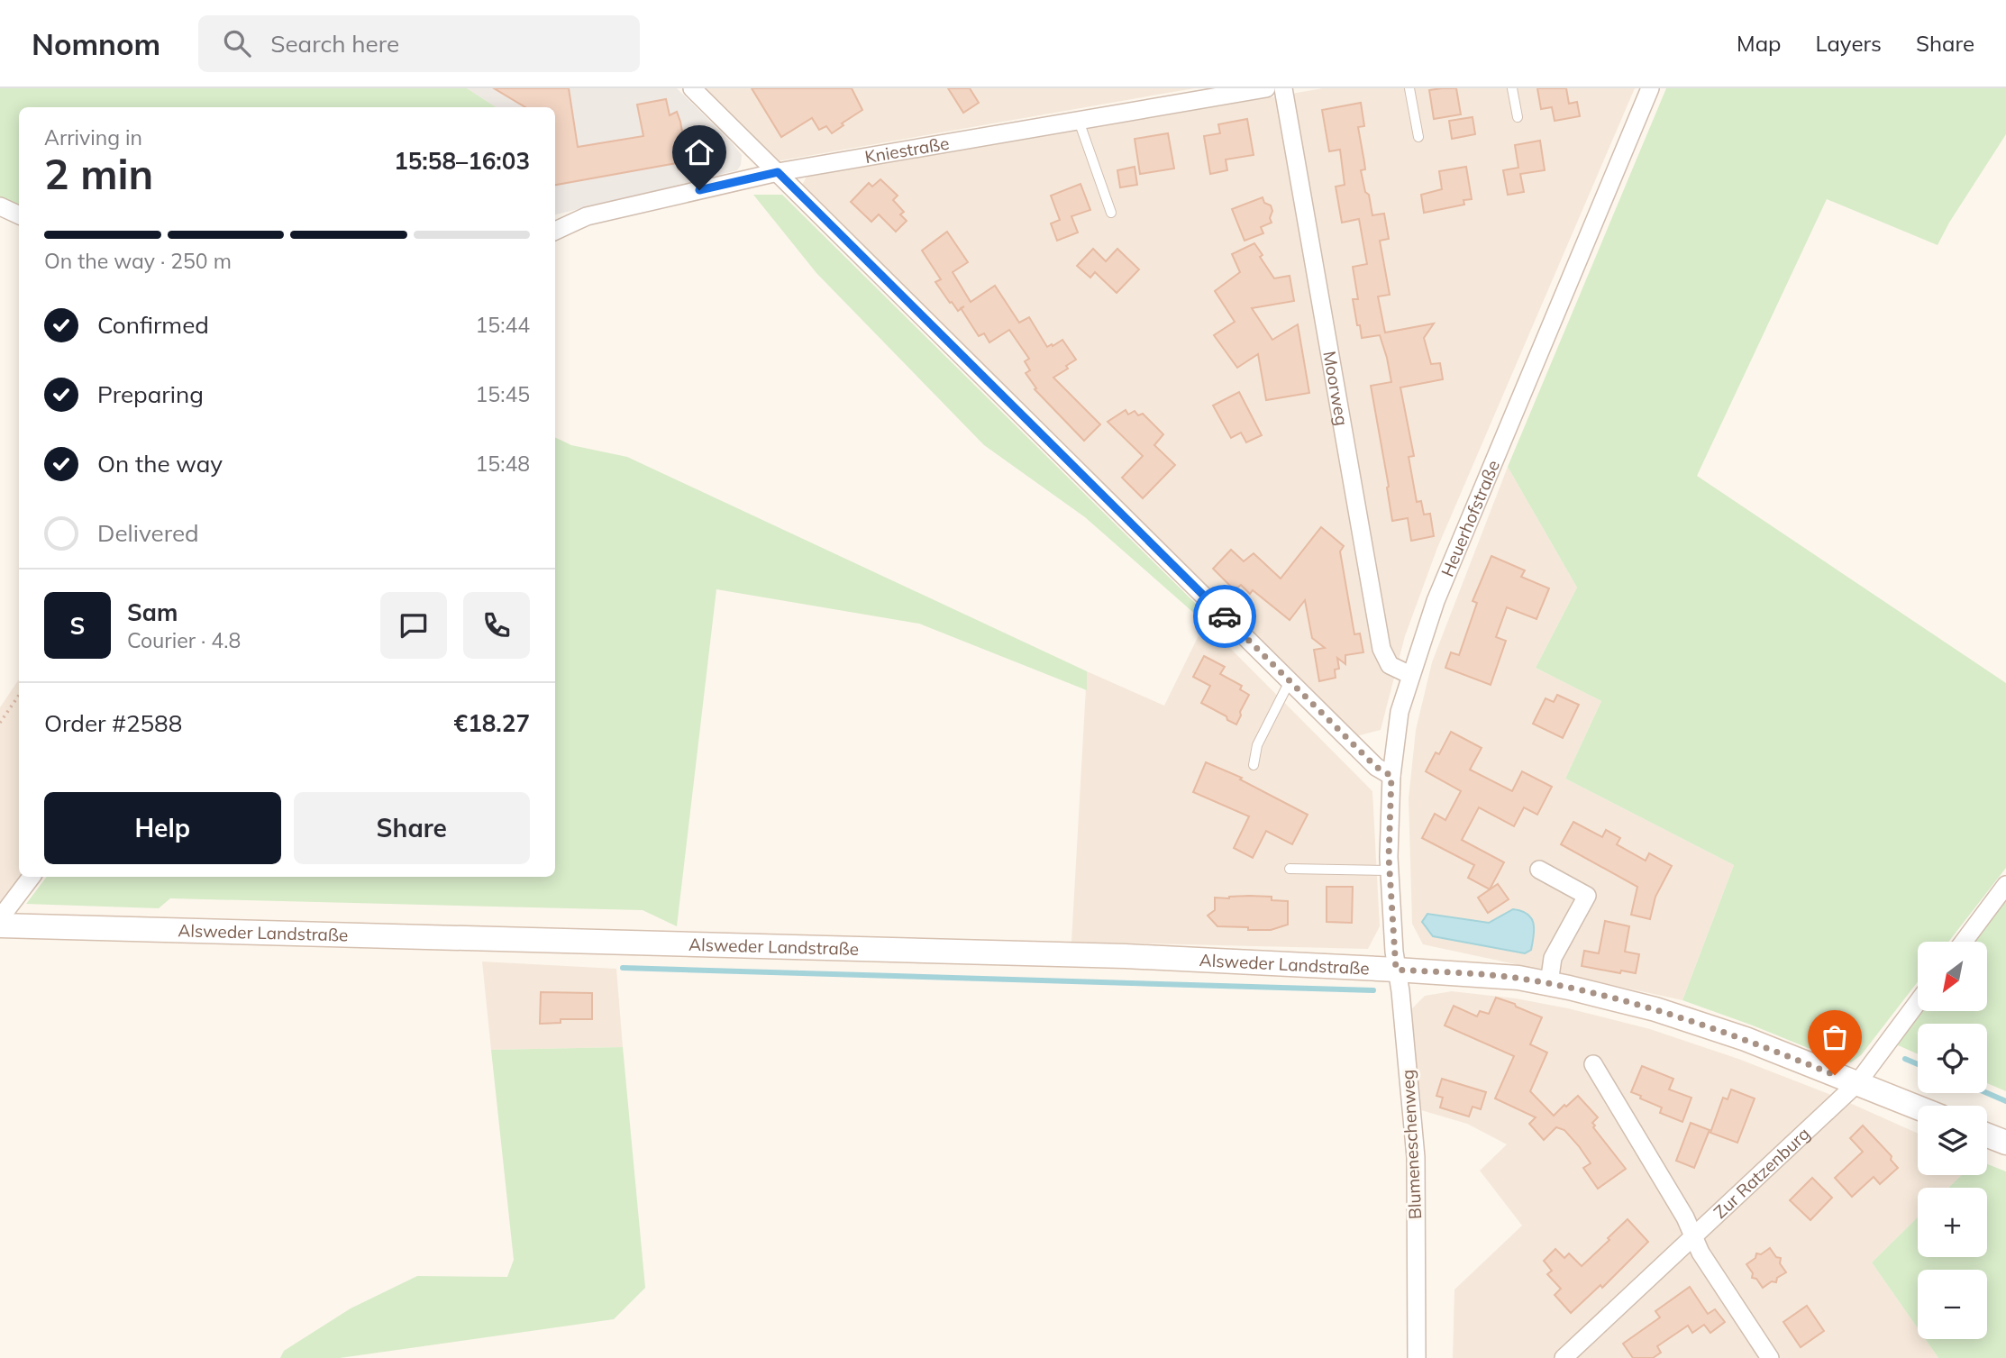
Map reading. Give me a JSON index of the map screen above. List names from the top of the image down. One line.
{"streets":{"street":["Kniestraße","Moorweg","Heuerhofstraße","Alsweder Landstraße","Blumeneschenweg","Zur Ratzenburg"]},"crossings":[["Moorweg","Heuerhofstraße"],["Heuerhofstraße","Alsweder Landstraße"],["Heuerhofstraße","Blumeneschenweg"],["Alsweder Landstraße","Blumeneschenweg"],["Alsweder Landstraße","Zur Ratzenburg"]],"north":"bottom left","page":{"header":"Nomnom","search":"Search here","nav":["Map","Layers","Share"],"heading":["2 min","Arriving in","15:58–16:03"],"panel":["Sam","Courier · 4.8","Order #2588","€18.27"],"bar":"On the way · 250 m","list":[["Confirmed","15:44"],["Preparing","15:45"],["On the way","15:48"],"Delivered"],"round":"S","buttons":["Help","Share"],"map_buttons":["+","−"]}}
